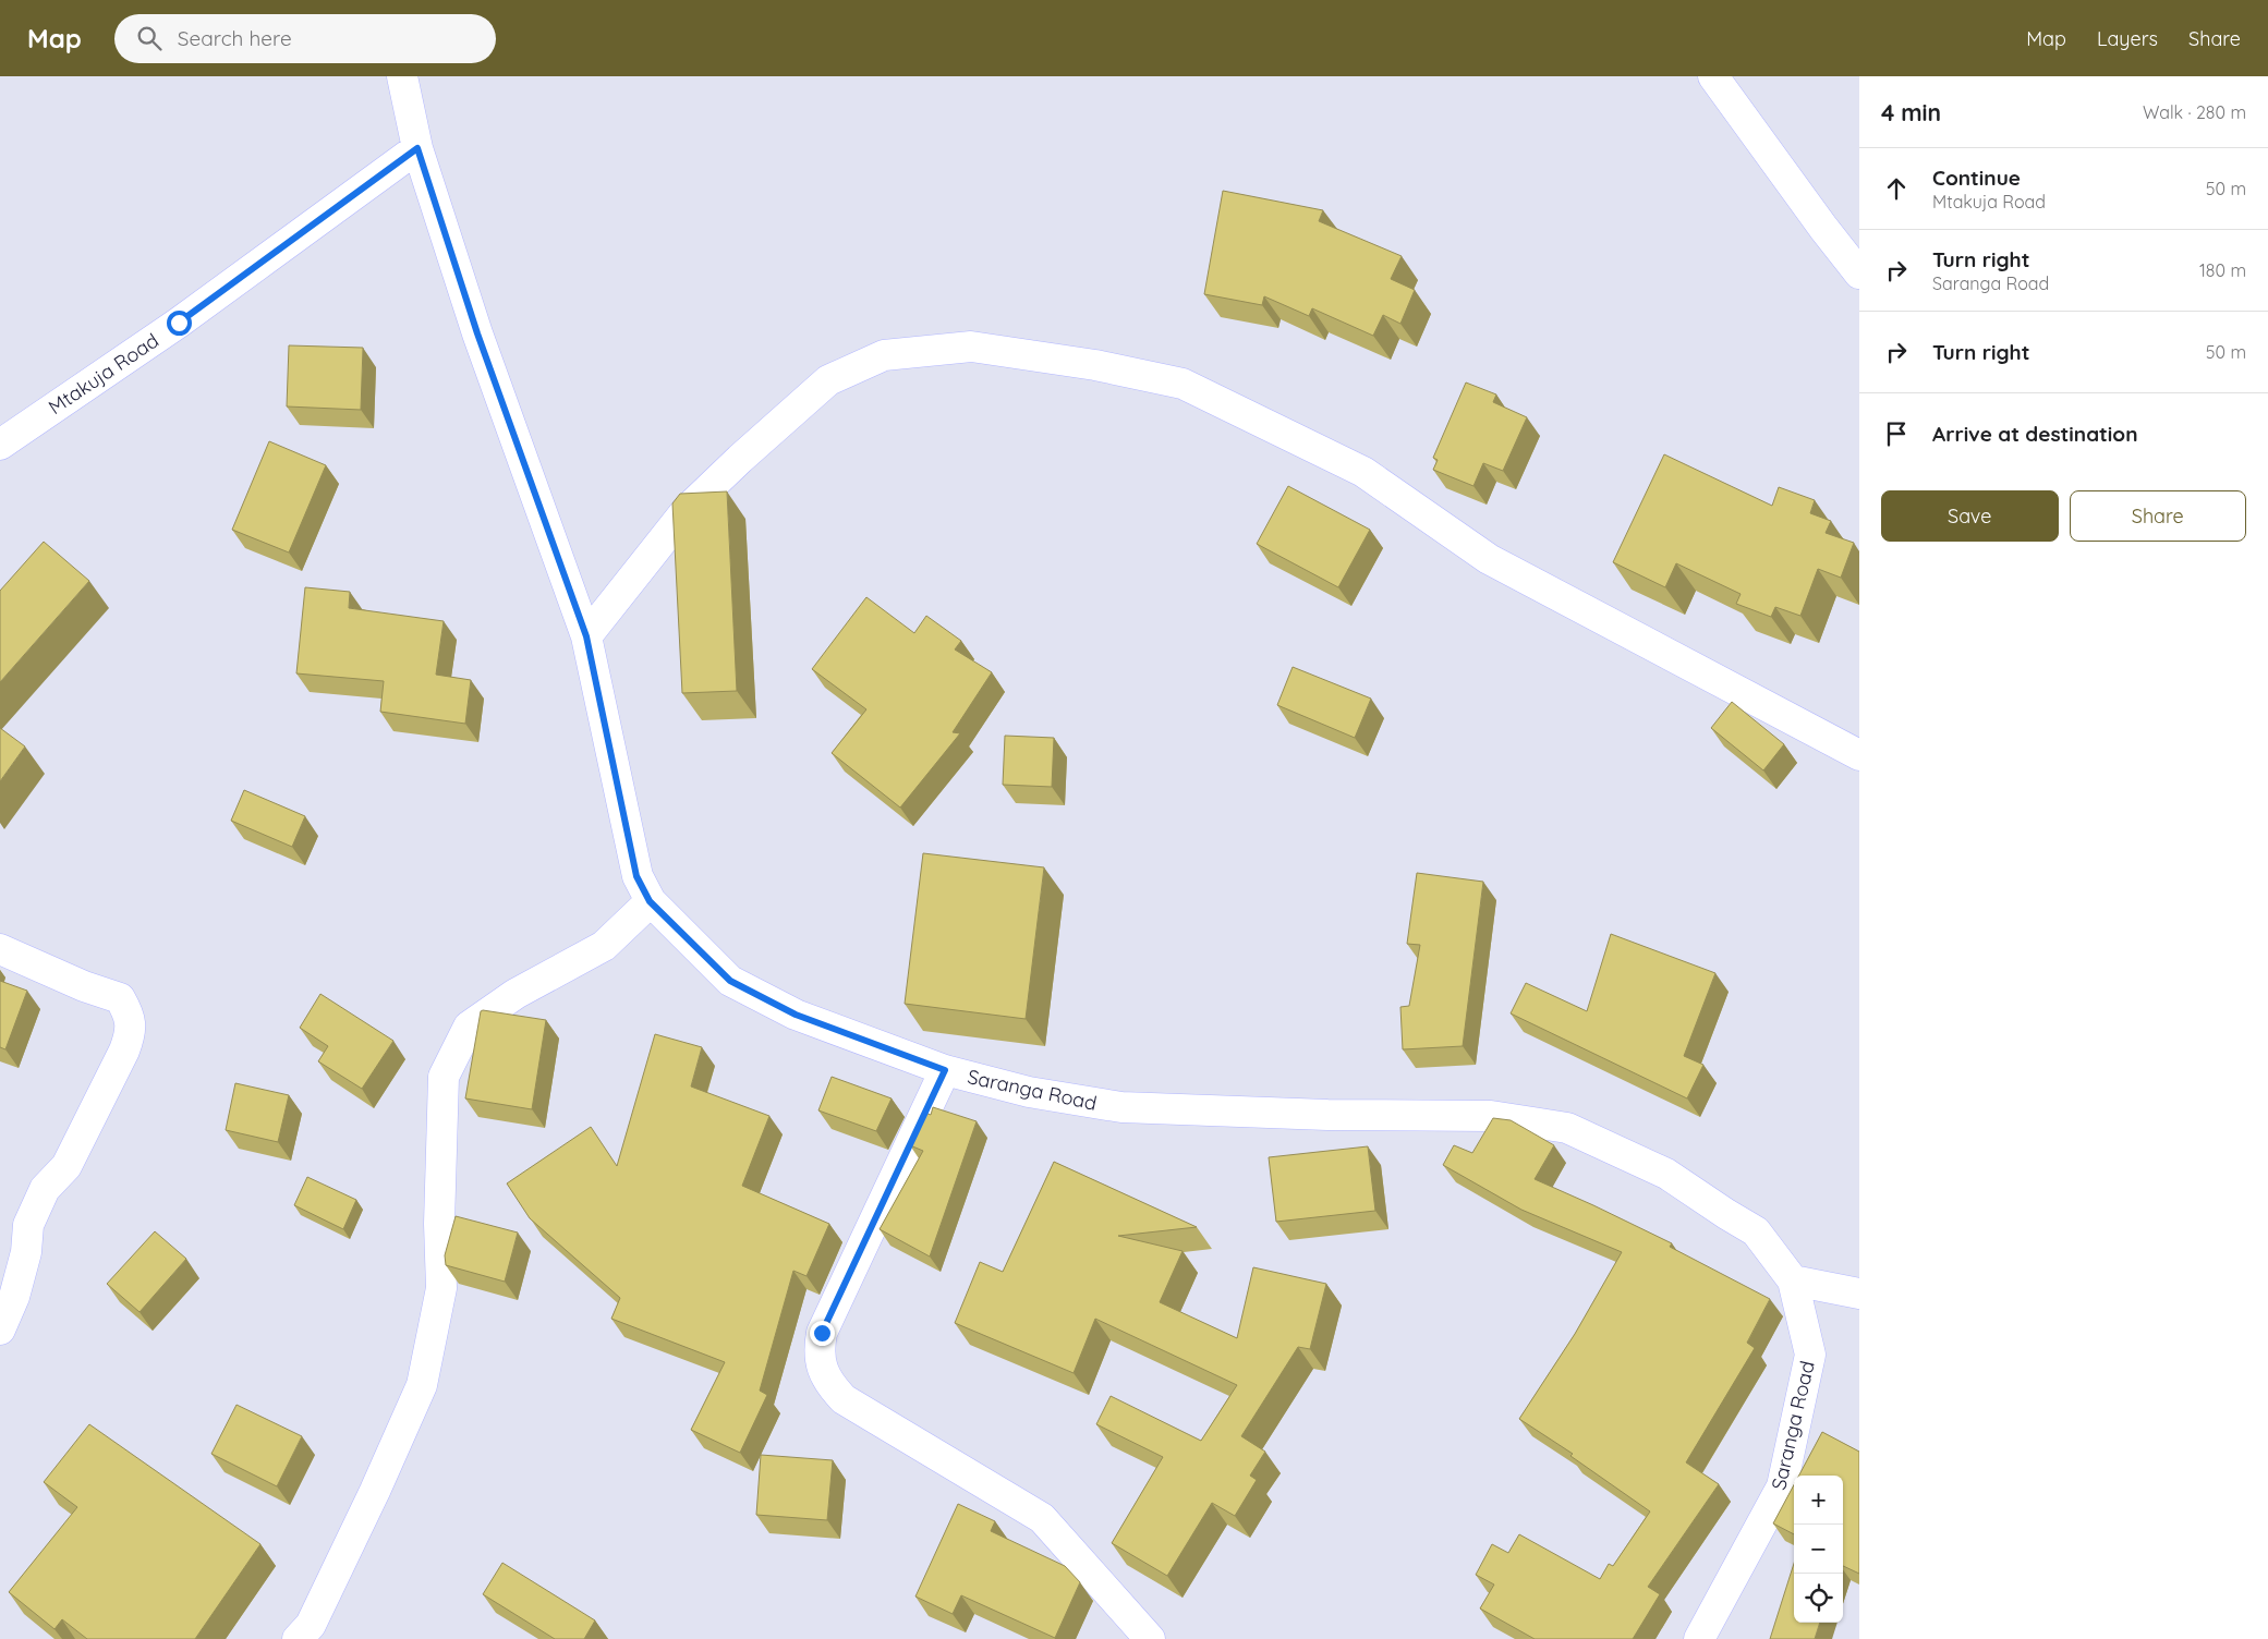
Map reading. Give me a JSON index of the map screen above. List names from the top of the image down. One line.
{"streets":{"street":["Mtakuja Road","Saranga Road"]},"crossings":[["Mtakuja Road","Saranga Road"]],"page":{"header":"Map","search":"Search here","nav":["Map","Layers","Share"],"heading":["4 min","Walk · 280 m"],"list":[["Continue","Mtakuja Road","50 m"],["Turn right","Saranga Road","180 m"],["Turn right","50 m"],"Arrive at destination"],"buttons":["Save","Share"],"map_buttons":["+","−"]}}
